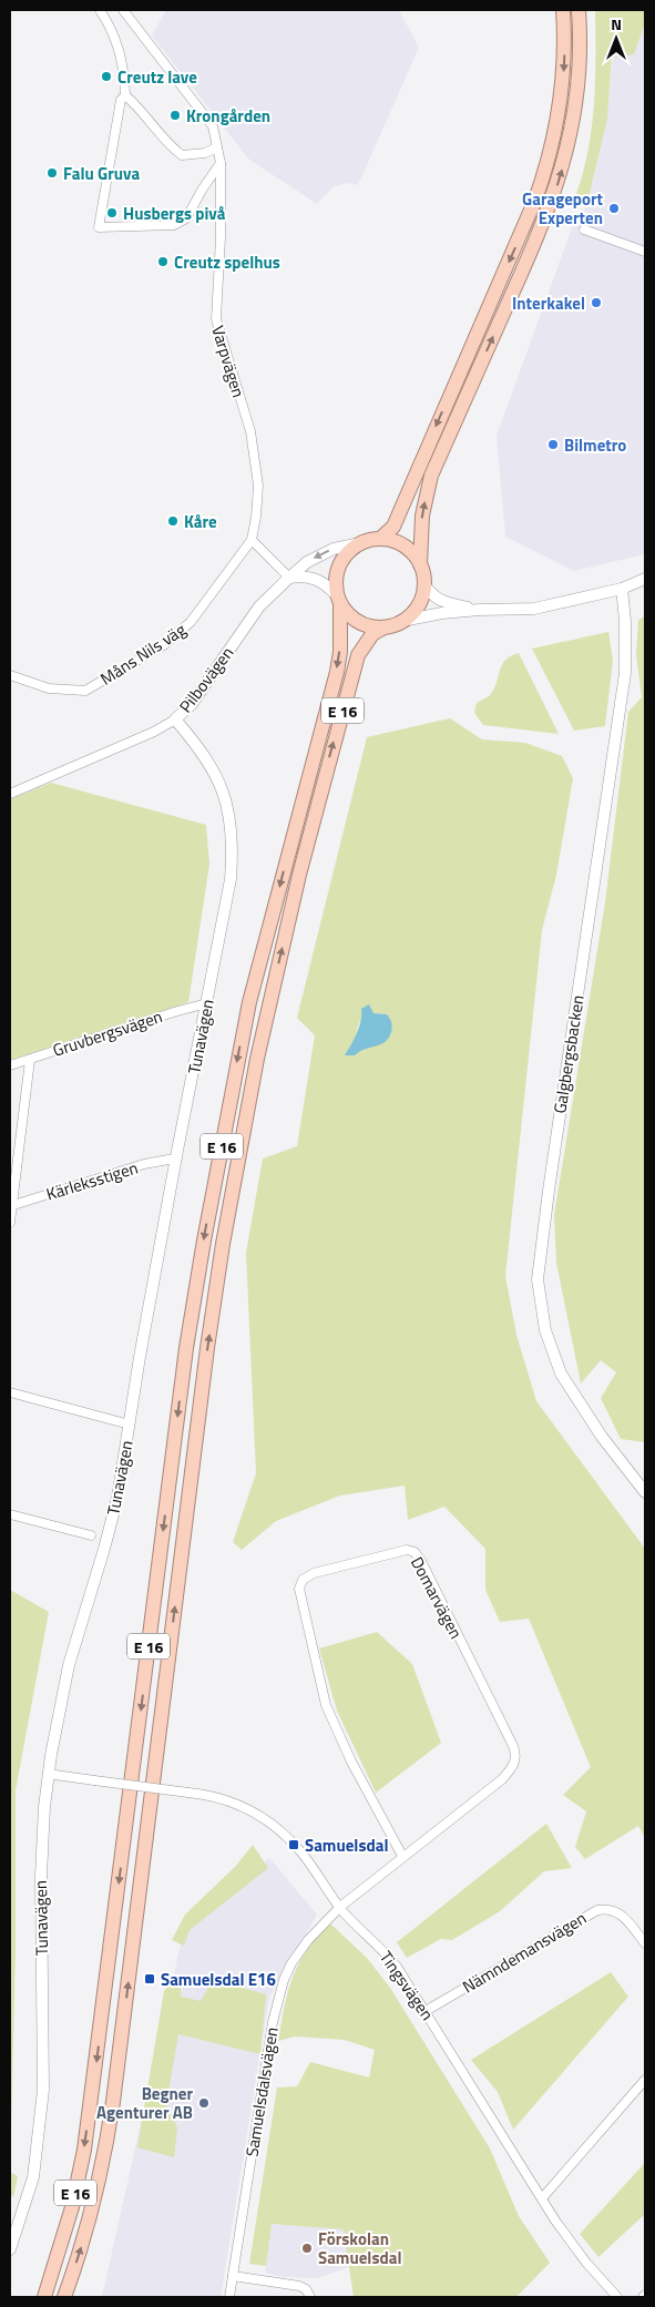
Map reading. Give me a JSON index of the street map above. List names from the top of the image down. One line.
{"streets":{"highway":["E 16"],"street":["Varpvägen","Måns Nils väg","Pilbovägen","Gruvbergsvägen","Tunavägen","Galgbergsbacken","Kärleksstigen","Domarvägen","Nämndemansvägen","Tingsvägen","Samuelsdalsvägen"]},"crossings":[["Varpvägen","Måns Nils väg"],["Pilbovägen","E 16"],["Pilbovägen","Tunavägen"],["Gruvbergsvägen","Tunavägen"],["Tunavägen","Kärleksstigen"],["Tunavägen","Tingsvägen"],["Domarvägen","Tingsvägen"],["Domarvägen","Samuelsdalsvägen"],["Nämndemansvägen","Tingsvägen"],["Tingsvägen","Samuelsdalsvägen"]],"places":{"other":["Creutz lave","Krongården","Falu Gruva","Garageport Experten","Husbergs pivå","Creutz spelhus","Interkakel","Bilmetro","Kåre","Begner Agenturer AB","Förskolan Samuelsdal"],"transit":["Samuelsdal","Samuelsdal E16"]},"north":"top"}
